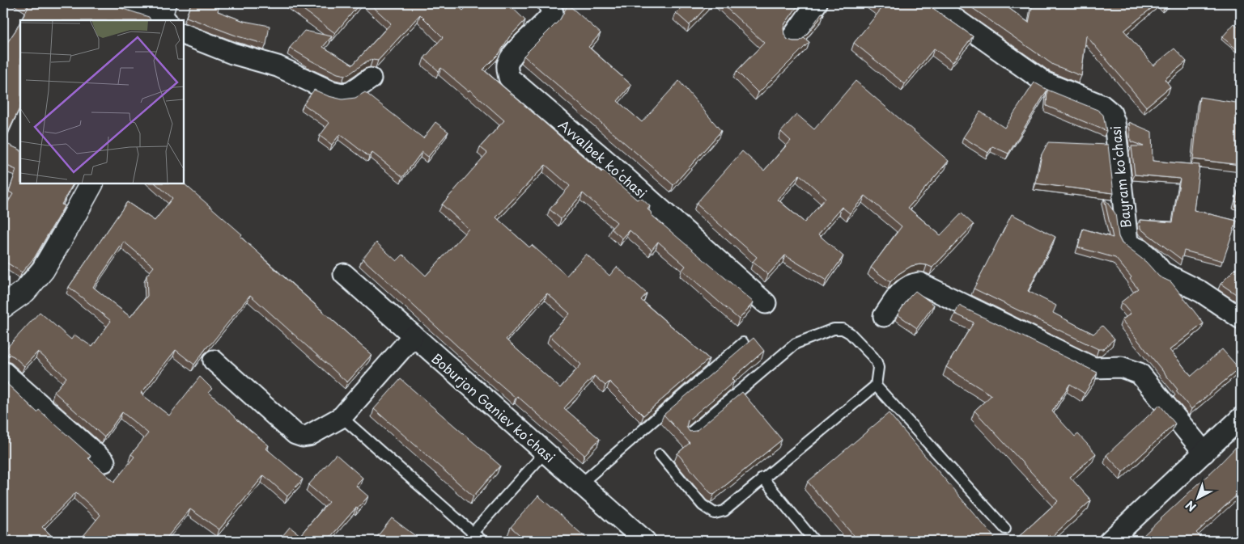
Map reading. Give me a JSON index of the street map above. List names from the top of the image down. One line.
{"streets":{"street":["Avvalbek koʻchasi","Bayram koʻchasi","Boburjon Ganiev koʻchasi"]},"north":"bottom left"}
